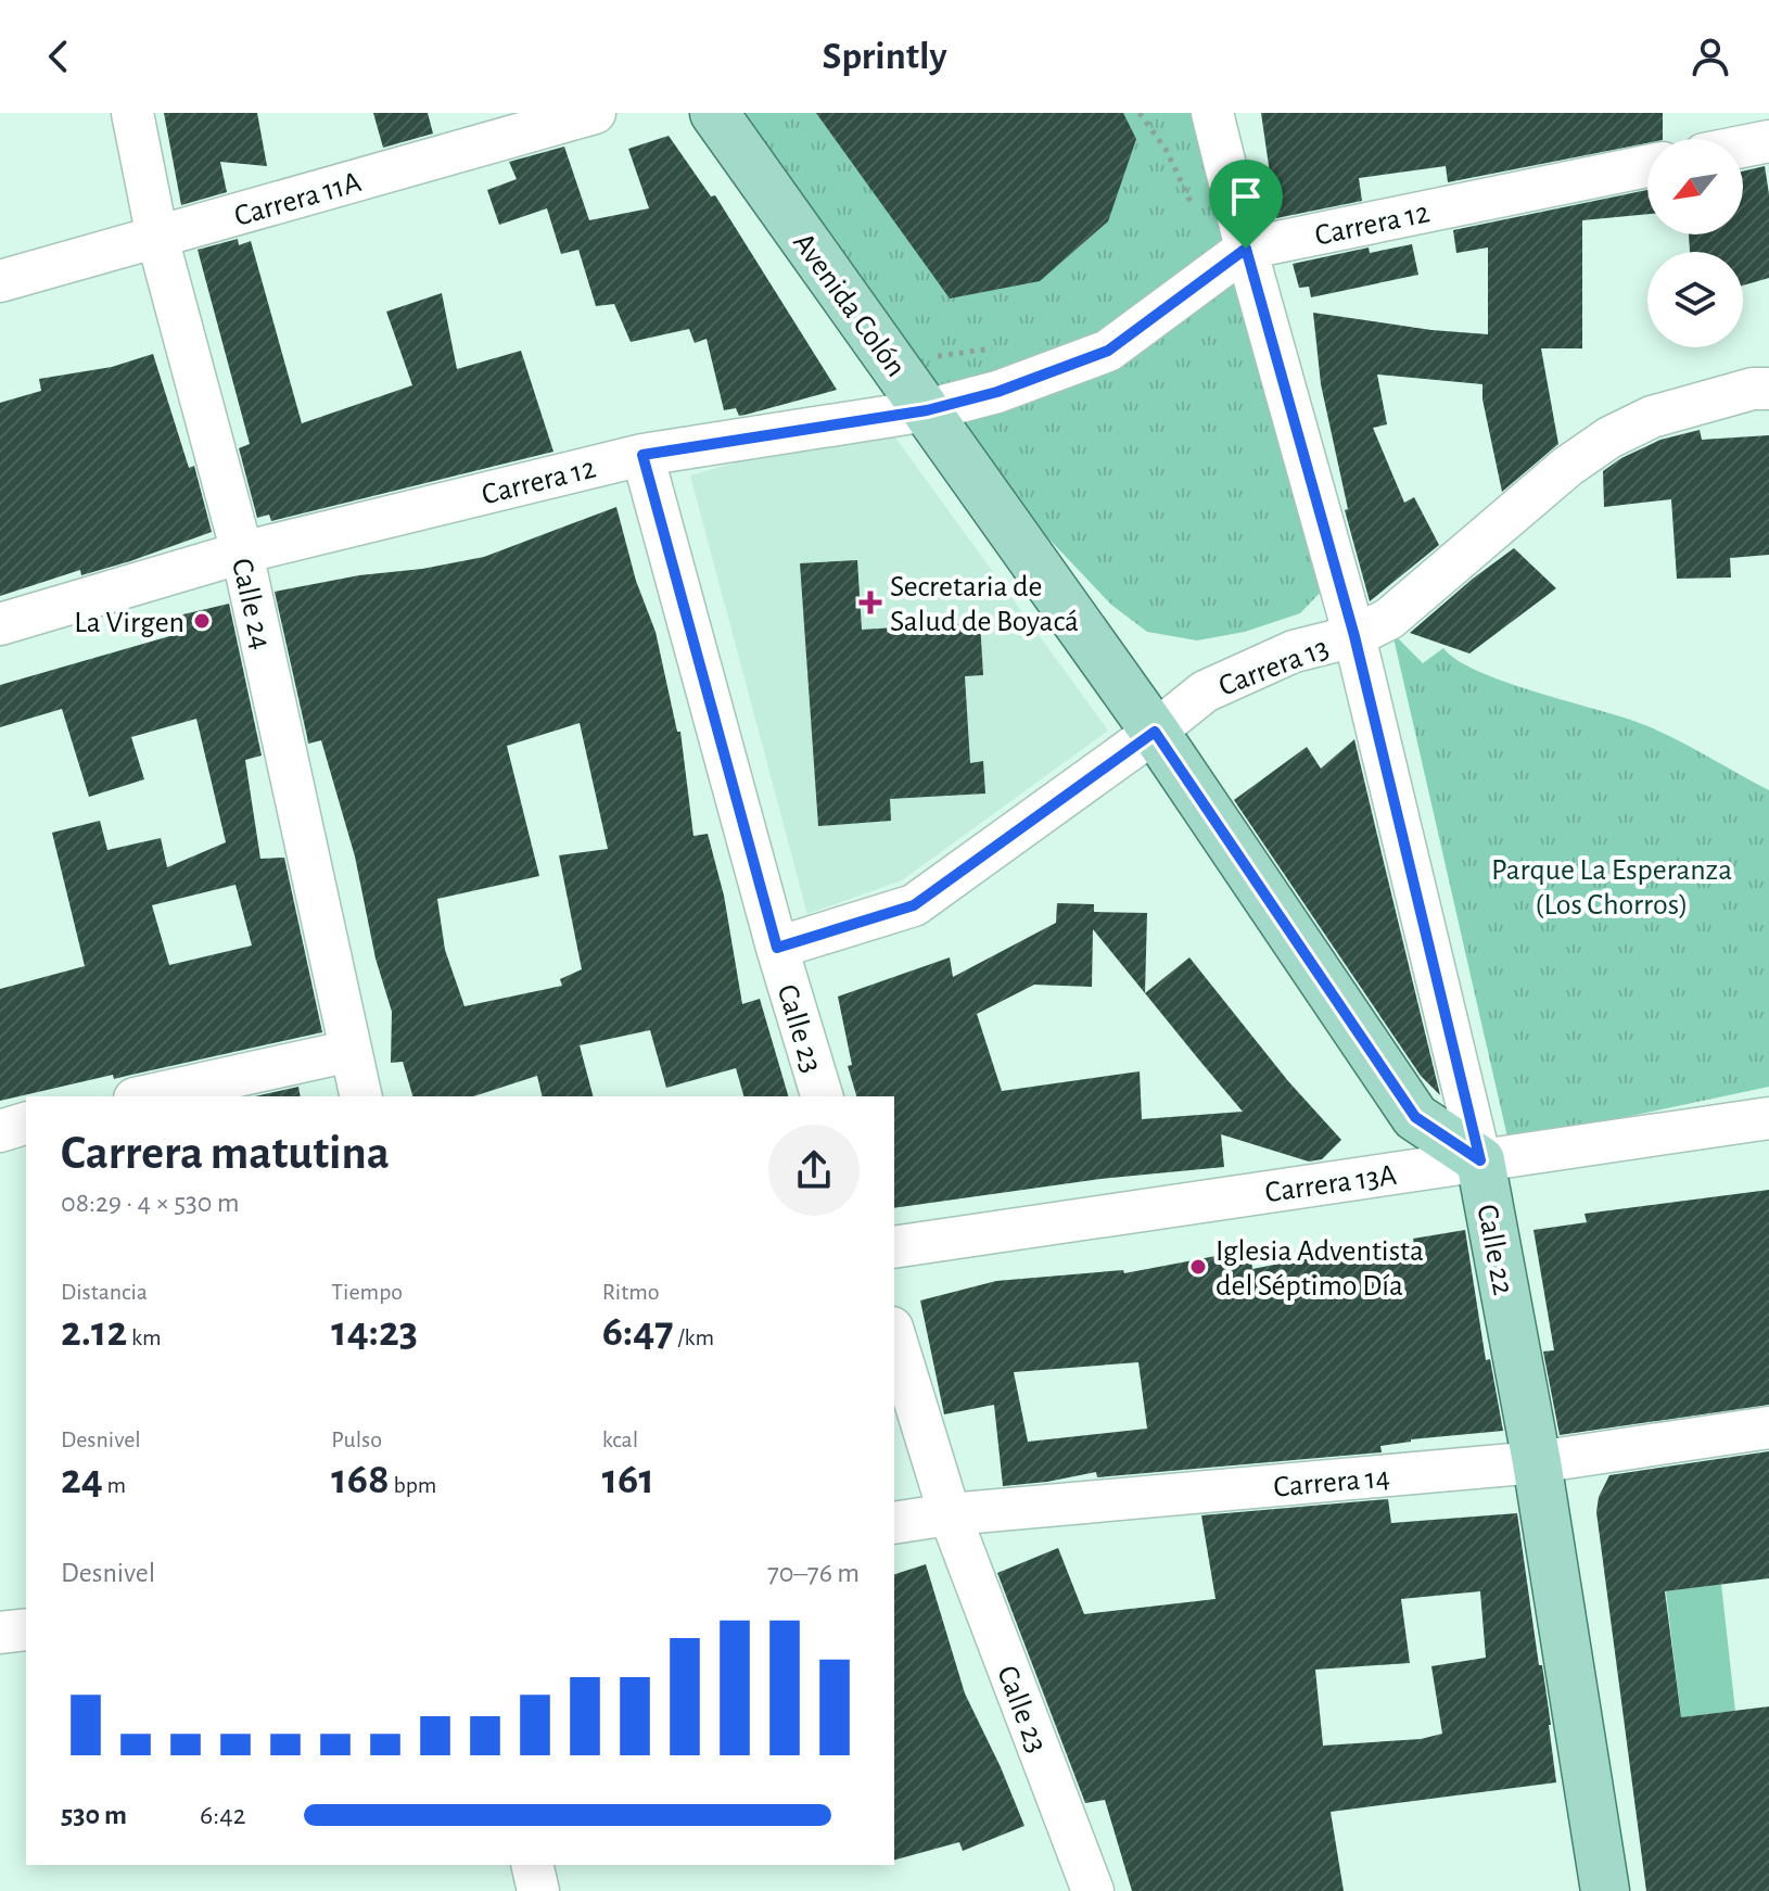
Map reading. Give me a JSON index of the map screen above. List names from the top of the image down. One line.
{"streets":{"main road":["Avenida Colón","Calle 22"],"street":["Carrera 11A","Carrera 12","Calle 24","Carrera 13","Calle 23","Carrera 13A","Carrera 14"]},"crossings":[["Carrera 11A","Calle 24"],["Carrera 12","Avenida Colón"],["Carrera 12","Calle 24"],["Carrera 12","Calle 23"],["Carrera 12","Calle 22"],["Avenida Colón","Carrera 13"],["Avenida Colón","Carrera 13A"],["Avenida Colón","Calle 22"],["Carrera 13","Calle 23"],["Carrera 13","Calle 22"],["Calle 23","Carrera 14"],["Carrera 13A","Calle 22"],["Calle 22","Carrera 14"]],"parks":["Parque La Esperanza (Los Chorros)"],"places":{"health":["Secretaria de Salud de Boyacá"],"other":["La Virgen","Iglesia Adventista del Séptimo Día"]},"north":"bottom left","page":{"header":"Sprintly","heading":["Carrera matutina","08:29 · 4 × 530 m"],"stats":[["Distancia","2.12 km"],["Tiempo","14:23"],["Ritmo","6:47 /km"],["Desnivel","24 m"],["Pulso","168 bpm"],["kcal","161"]],"chart":["Desnivel","70–76 m"],"list":[{"name":"530 m","note":"6:42"}]}}
